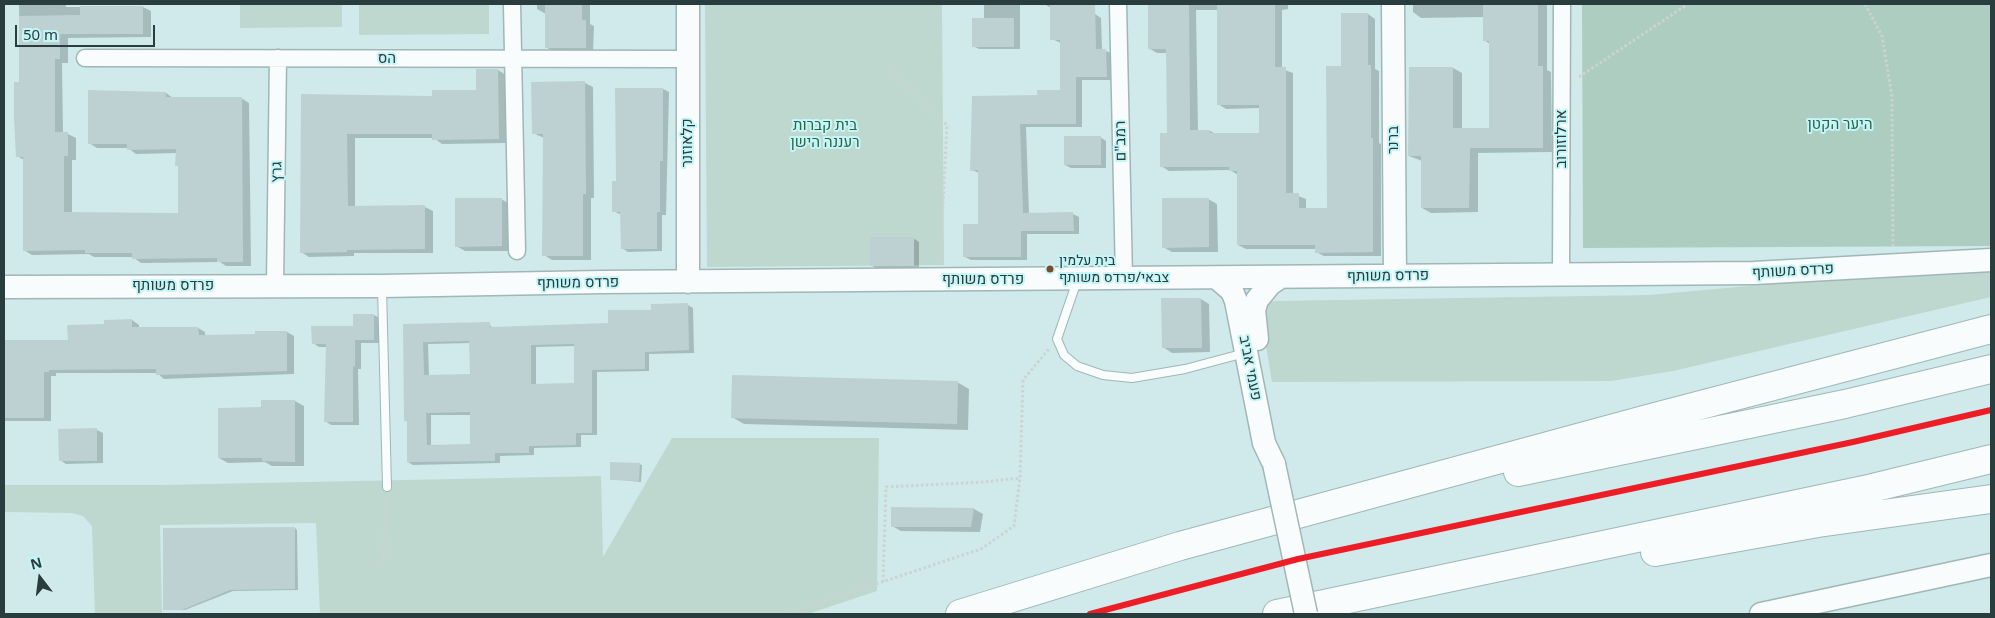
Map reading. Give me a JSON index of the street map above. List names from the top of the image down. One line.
{"streets":{"street":["הס","ארלוזורוב","ברנר","רמב\"ם","קלאוזנר","גרץ","פרדס משותף","פעמי אביב"]},"crossings":[["הס","קלאוזנר"],["הס","גרץ"],["ארלוזורוב","פרדס משותף"],["ברנר","פרדס משותף"],["רמב\"ם","פרדס משותף"],["קלאוזנר","פרדס משותף"],["גרץ","פרדס משותף"],["פרדס משותף","פעמי אביב"]],"parks":["היער הקטן","בית קברות רעננה הישן"],"places":["בית עלמין צבאי/פרדס משותף"],"scale_bar":"50 m","north":"top"}
